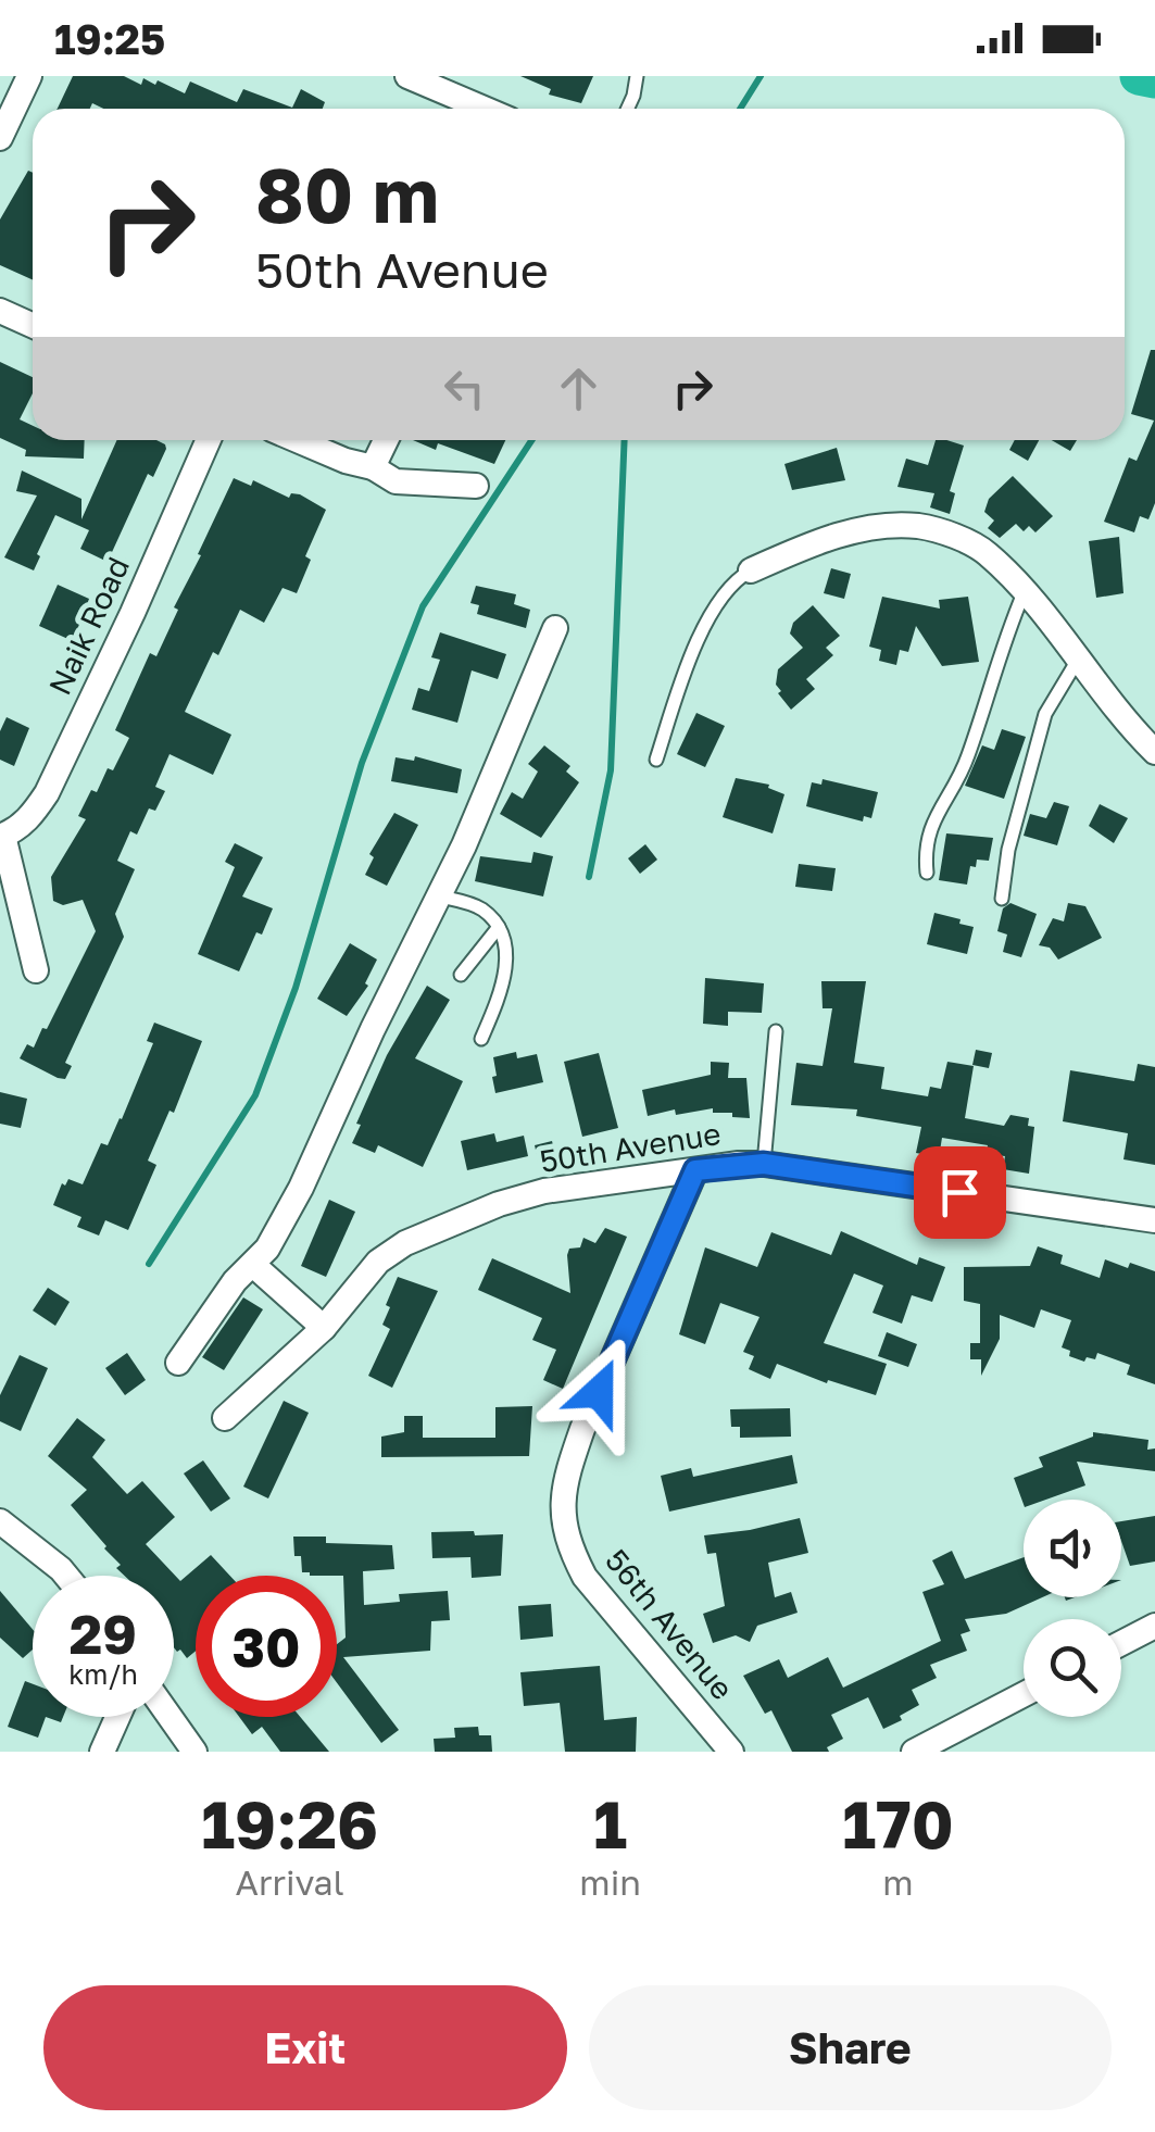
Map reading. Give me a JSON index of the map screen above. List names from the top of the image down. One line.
{"streets":{"street":["Naik Road","50th Avenue","56th Avenue"]},"crossings":[["50th Avenue","56th Avenue"]],"page":{"status":"19:25","turn":["80 m","50th Avenue"],"speed":"29 km/h","limit":"30","eta":["19:26","Arrival","1","min","170","m"],"buttons":["Exit","Share"]}}
